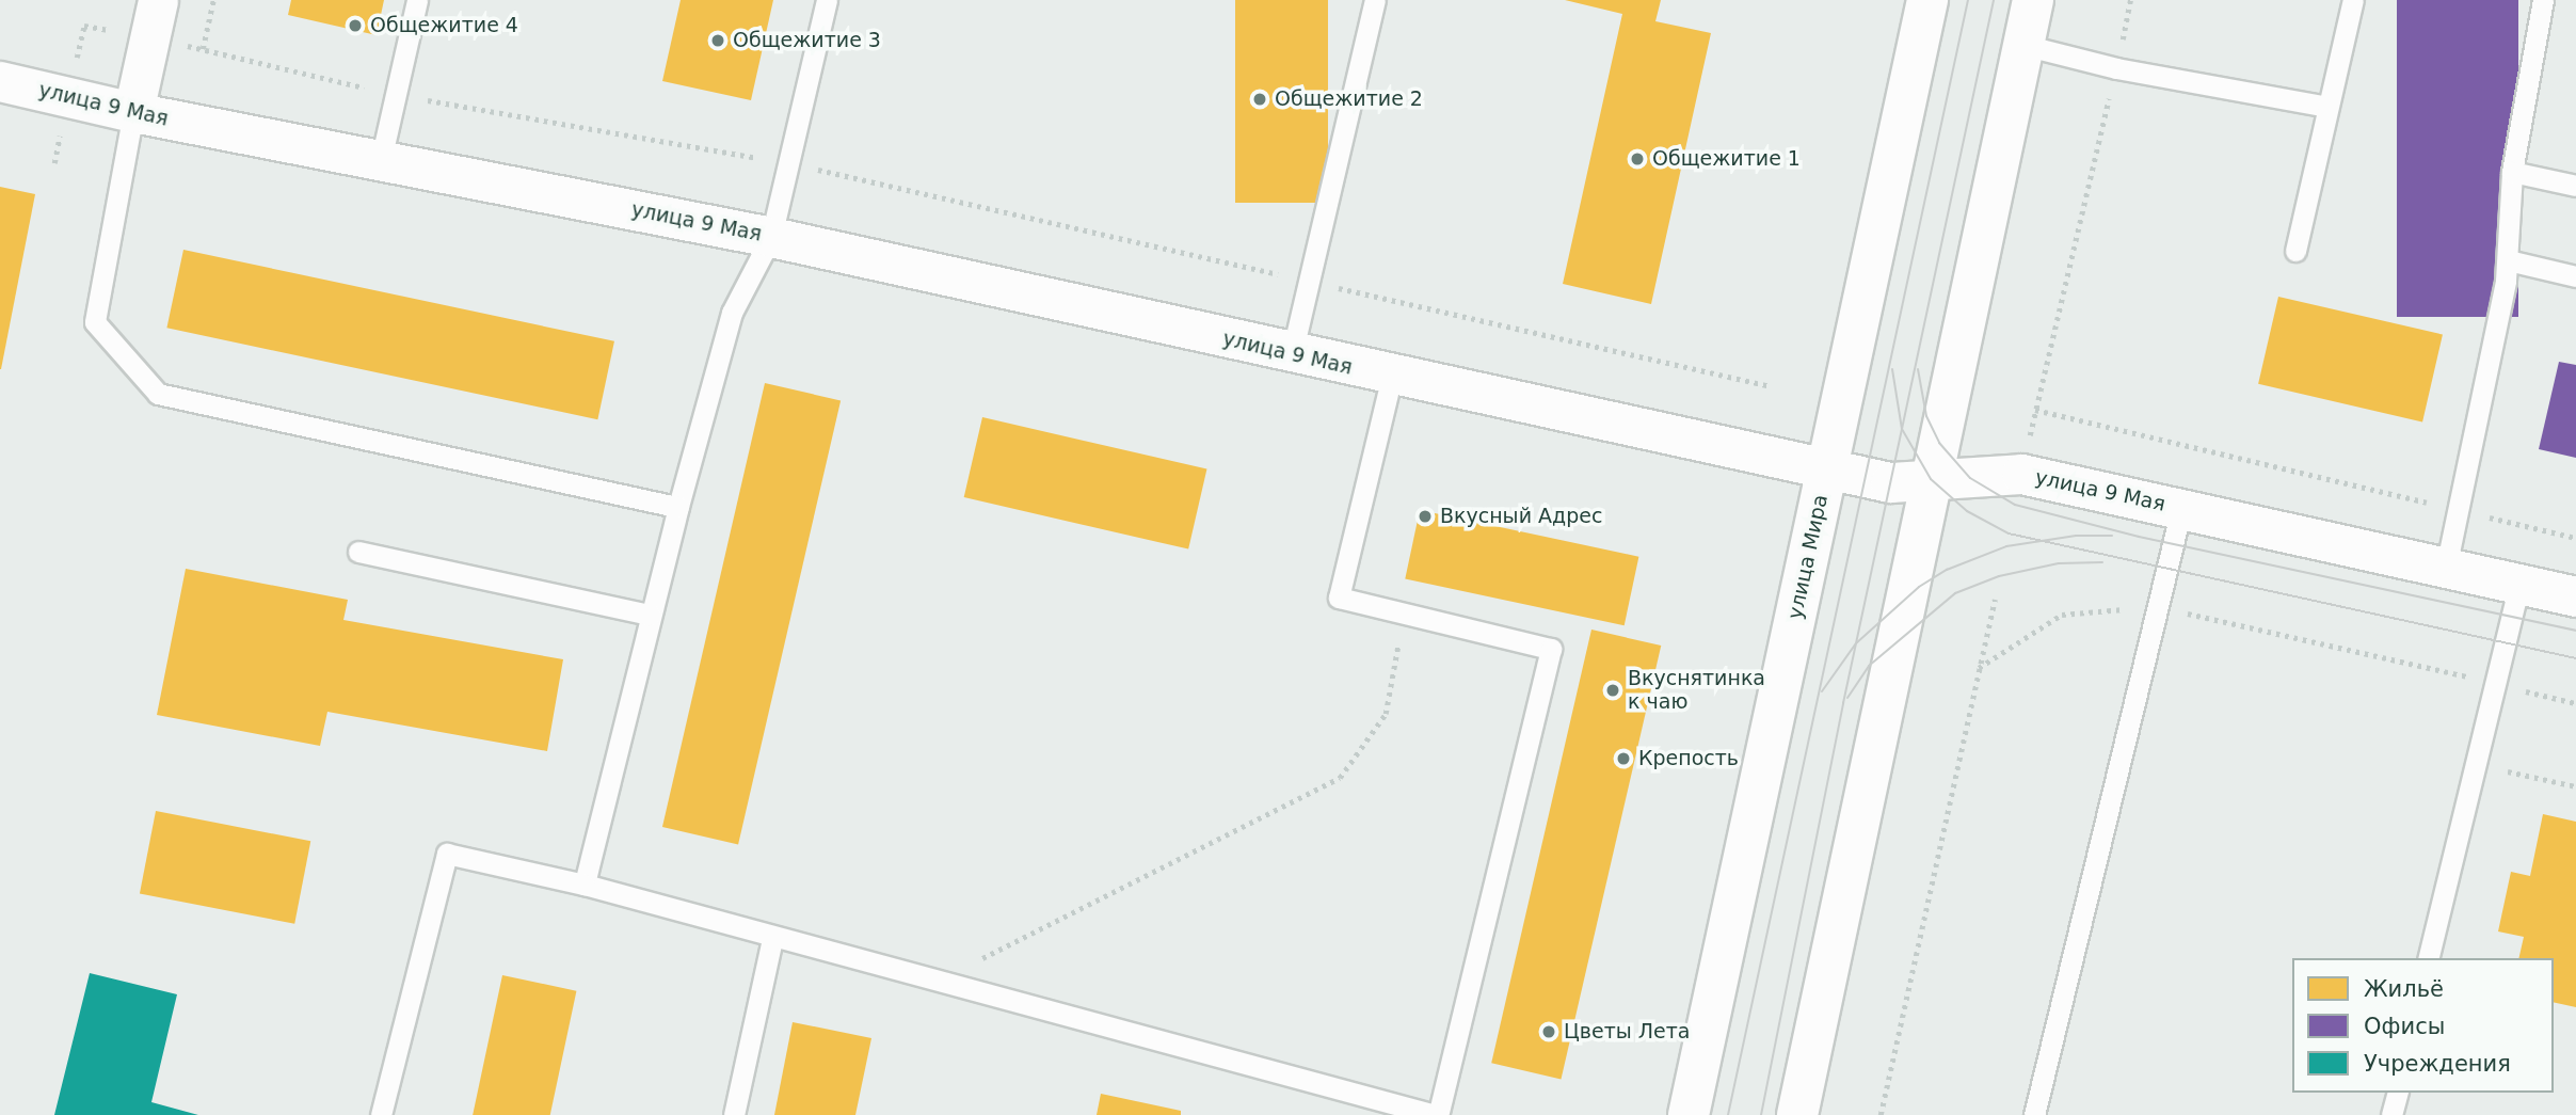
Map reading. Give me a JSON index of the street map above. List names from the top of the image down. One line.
{"streets":{"main road":["улица Мира"],"street":["улица 9 Мая"]},"crossings":[["улица 9 Мая","улица Мира"]],"places":["Общежитие 4","Общежитие 3","Общежитие 2","Общежитие 1","Вкусный Адрес","Вкуснятинка к чаю","Крепость","Цветы Лета"],"legend":["Жильё","Офисы","Учреждения"]}
